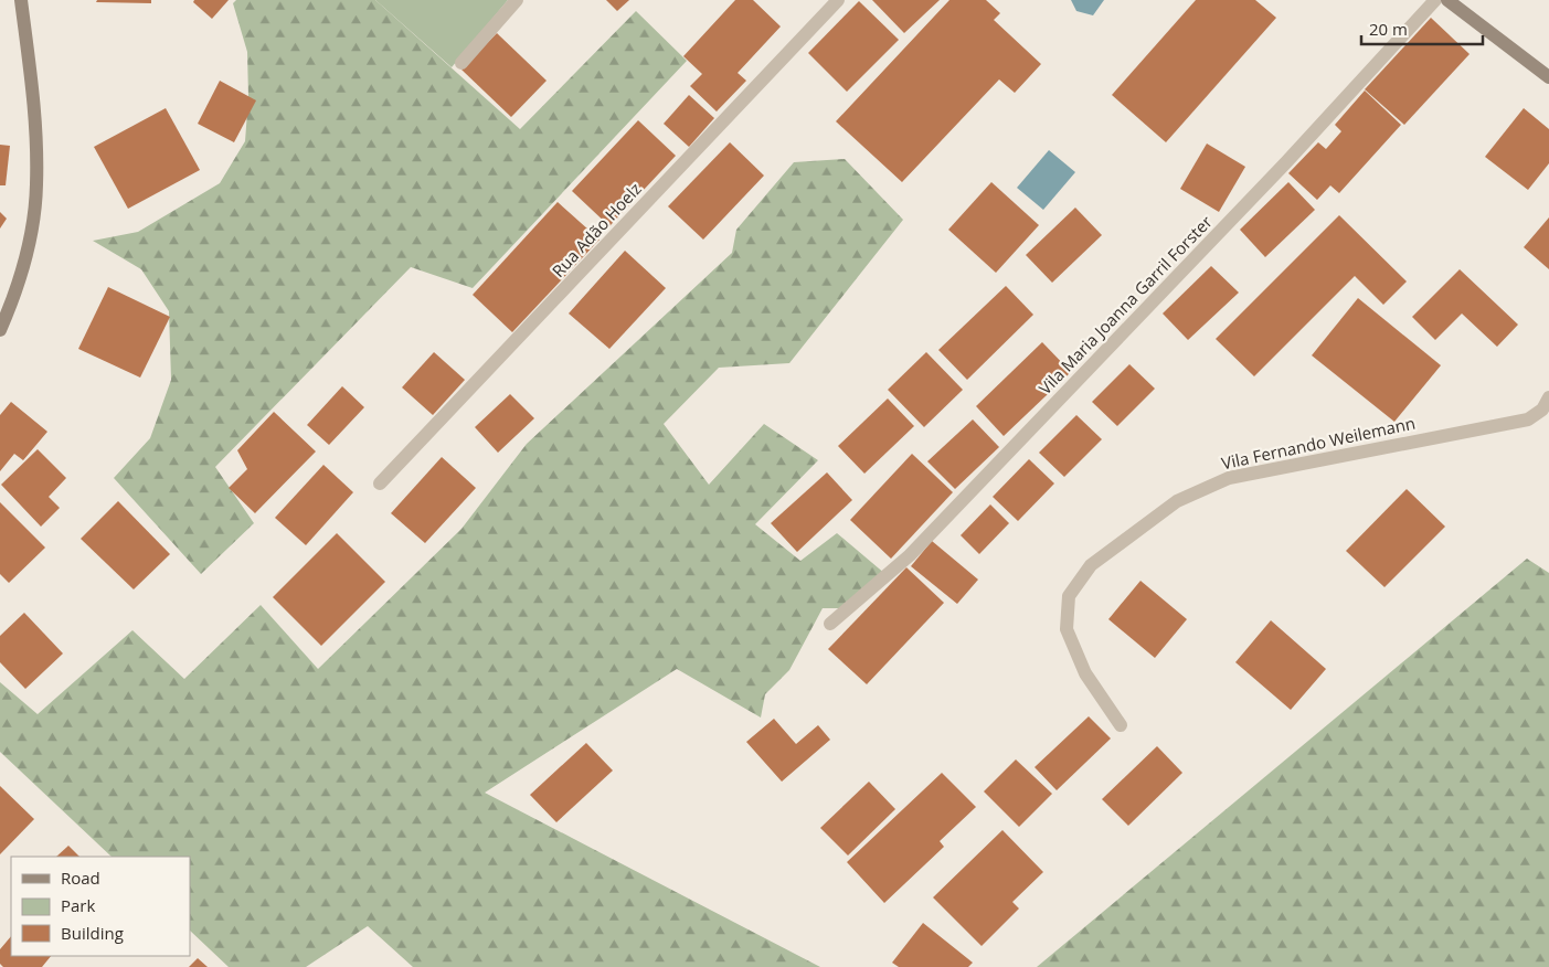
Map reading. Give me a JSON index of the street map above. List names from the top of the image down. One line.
{"streets":{"street":["Rua Adão Hoelz","Vila Maria Joanna Garril Forster","Vila Fernando Weilemann"]},"legend":["Road","Park","Building"],"scale_bar":"20 m"}
